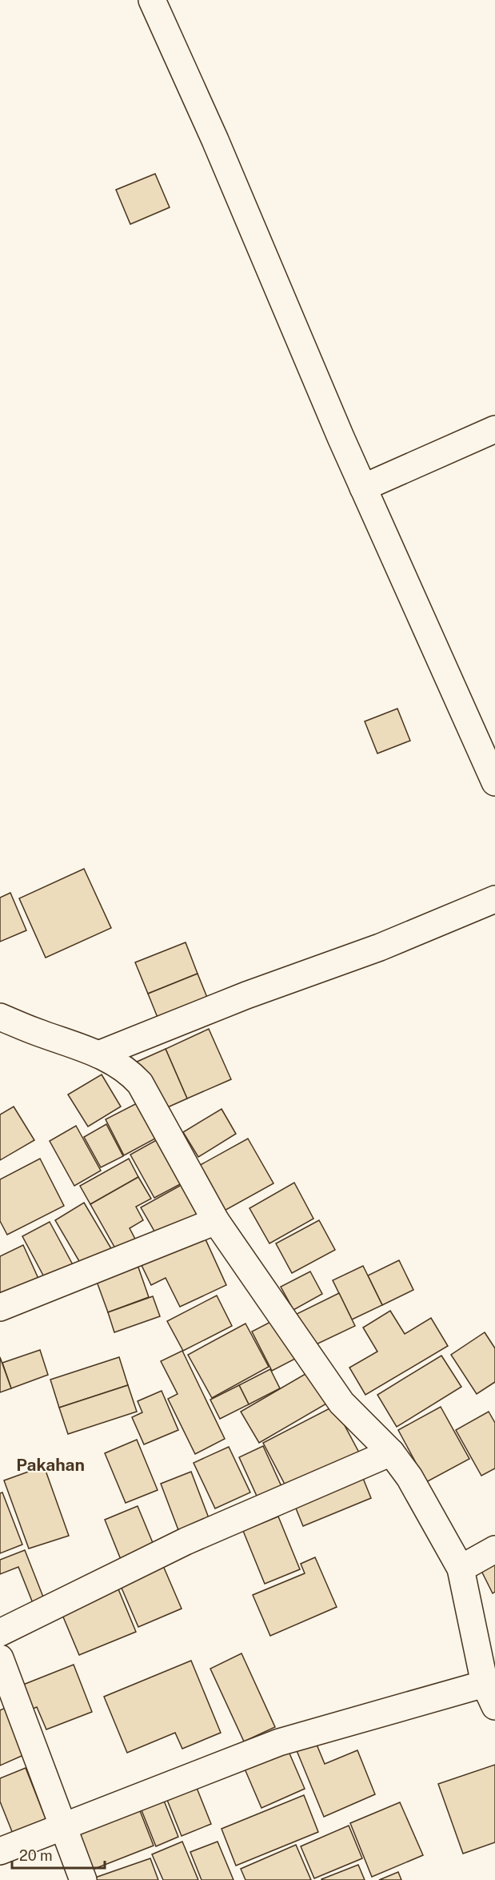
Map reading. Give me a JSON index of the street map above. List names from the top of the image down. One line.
{"districts":["Pakahan"],"scale_bar":"20 m"}
